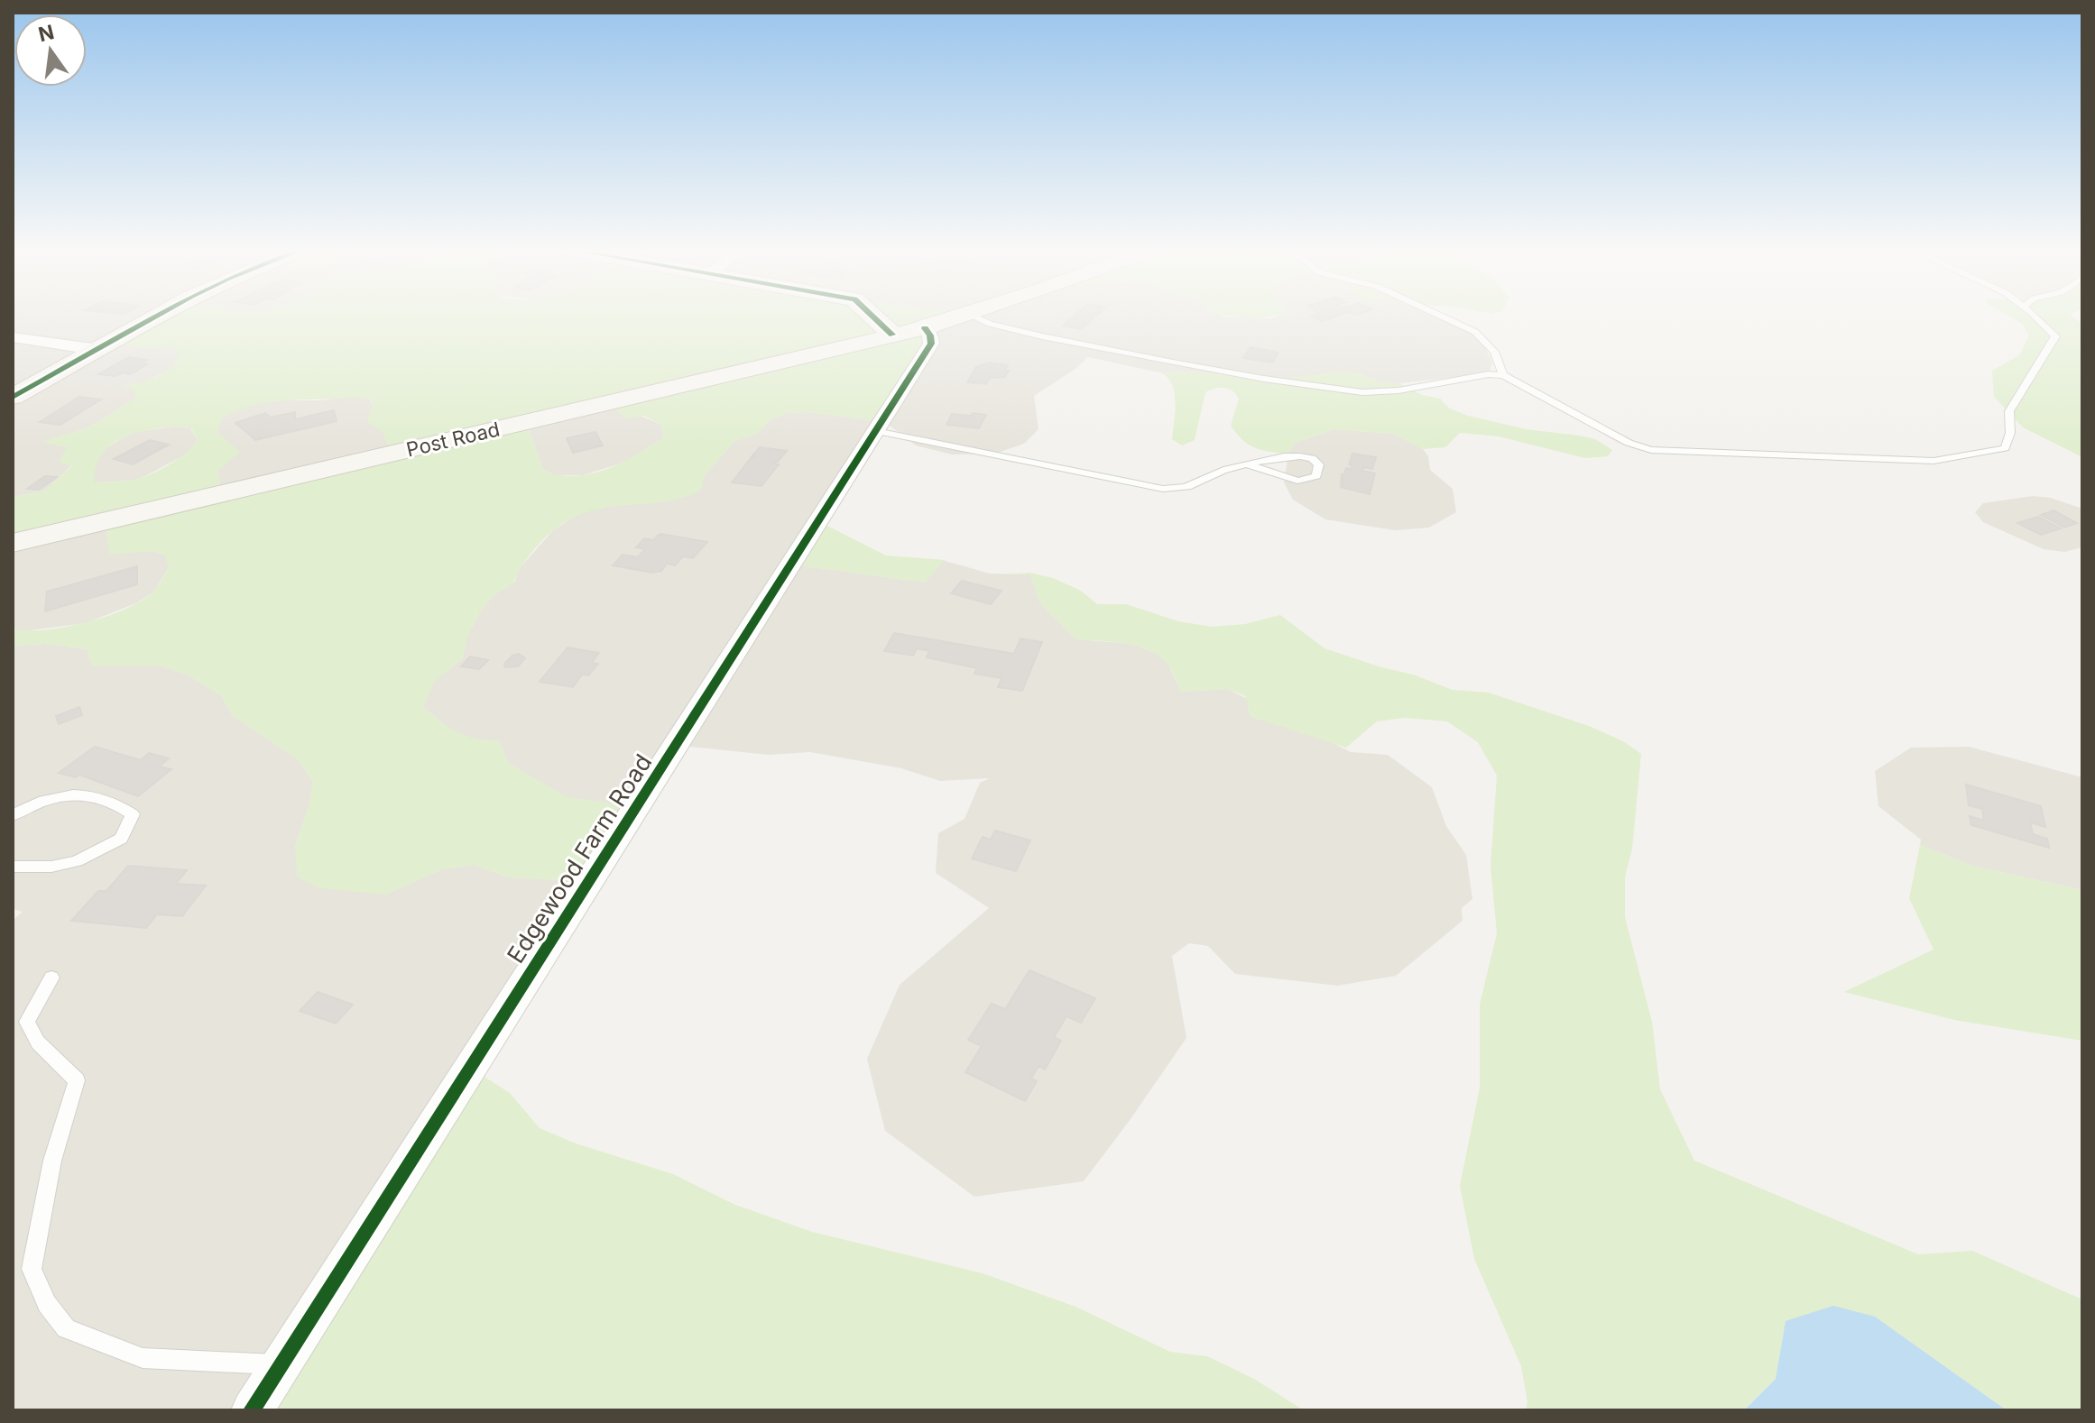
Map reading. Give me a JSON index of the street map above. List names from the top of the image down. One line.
{"streets":{"main road":["Post Road"],"street":["Edgewood Farm Road"]},"crossings":[["Post Road","Edgewood Farm Road"]],"north":"top"}
